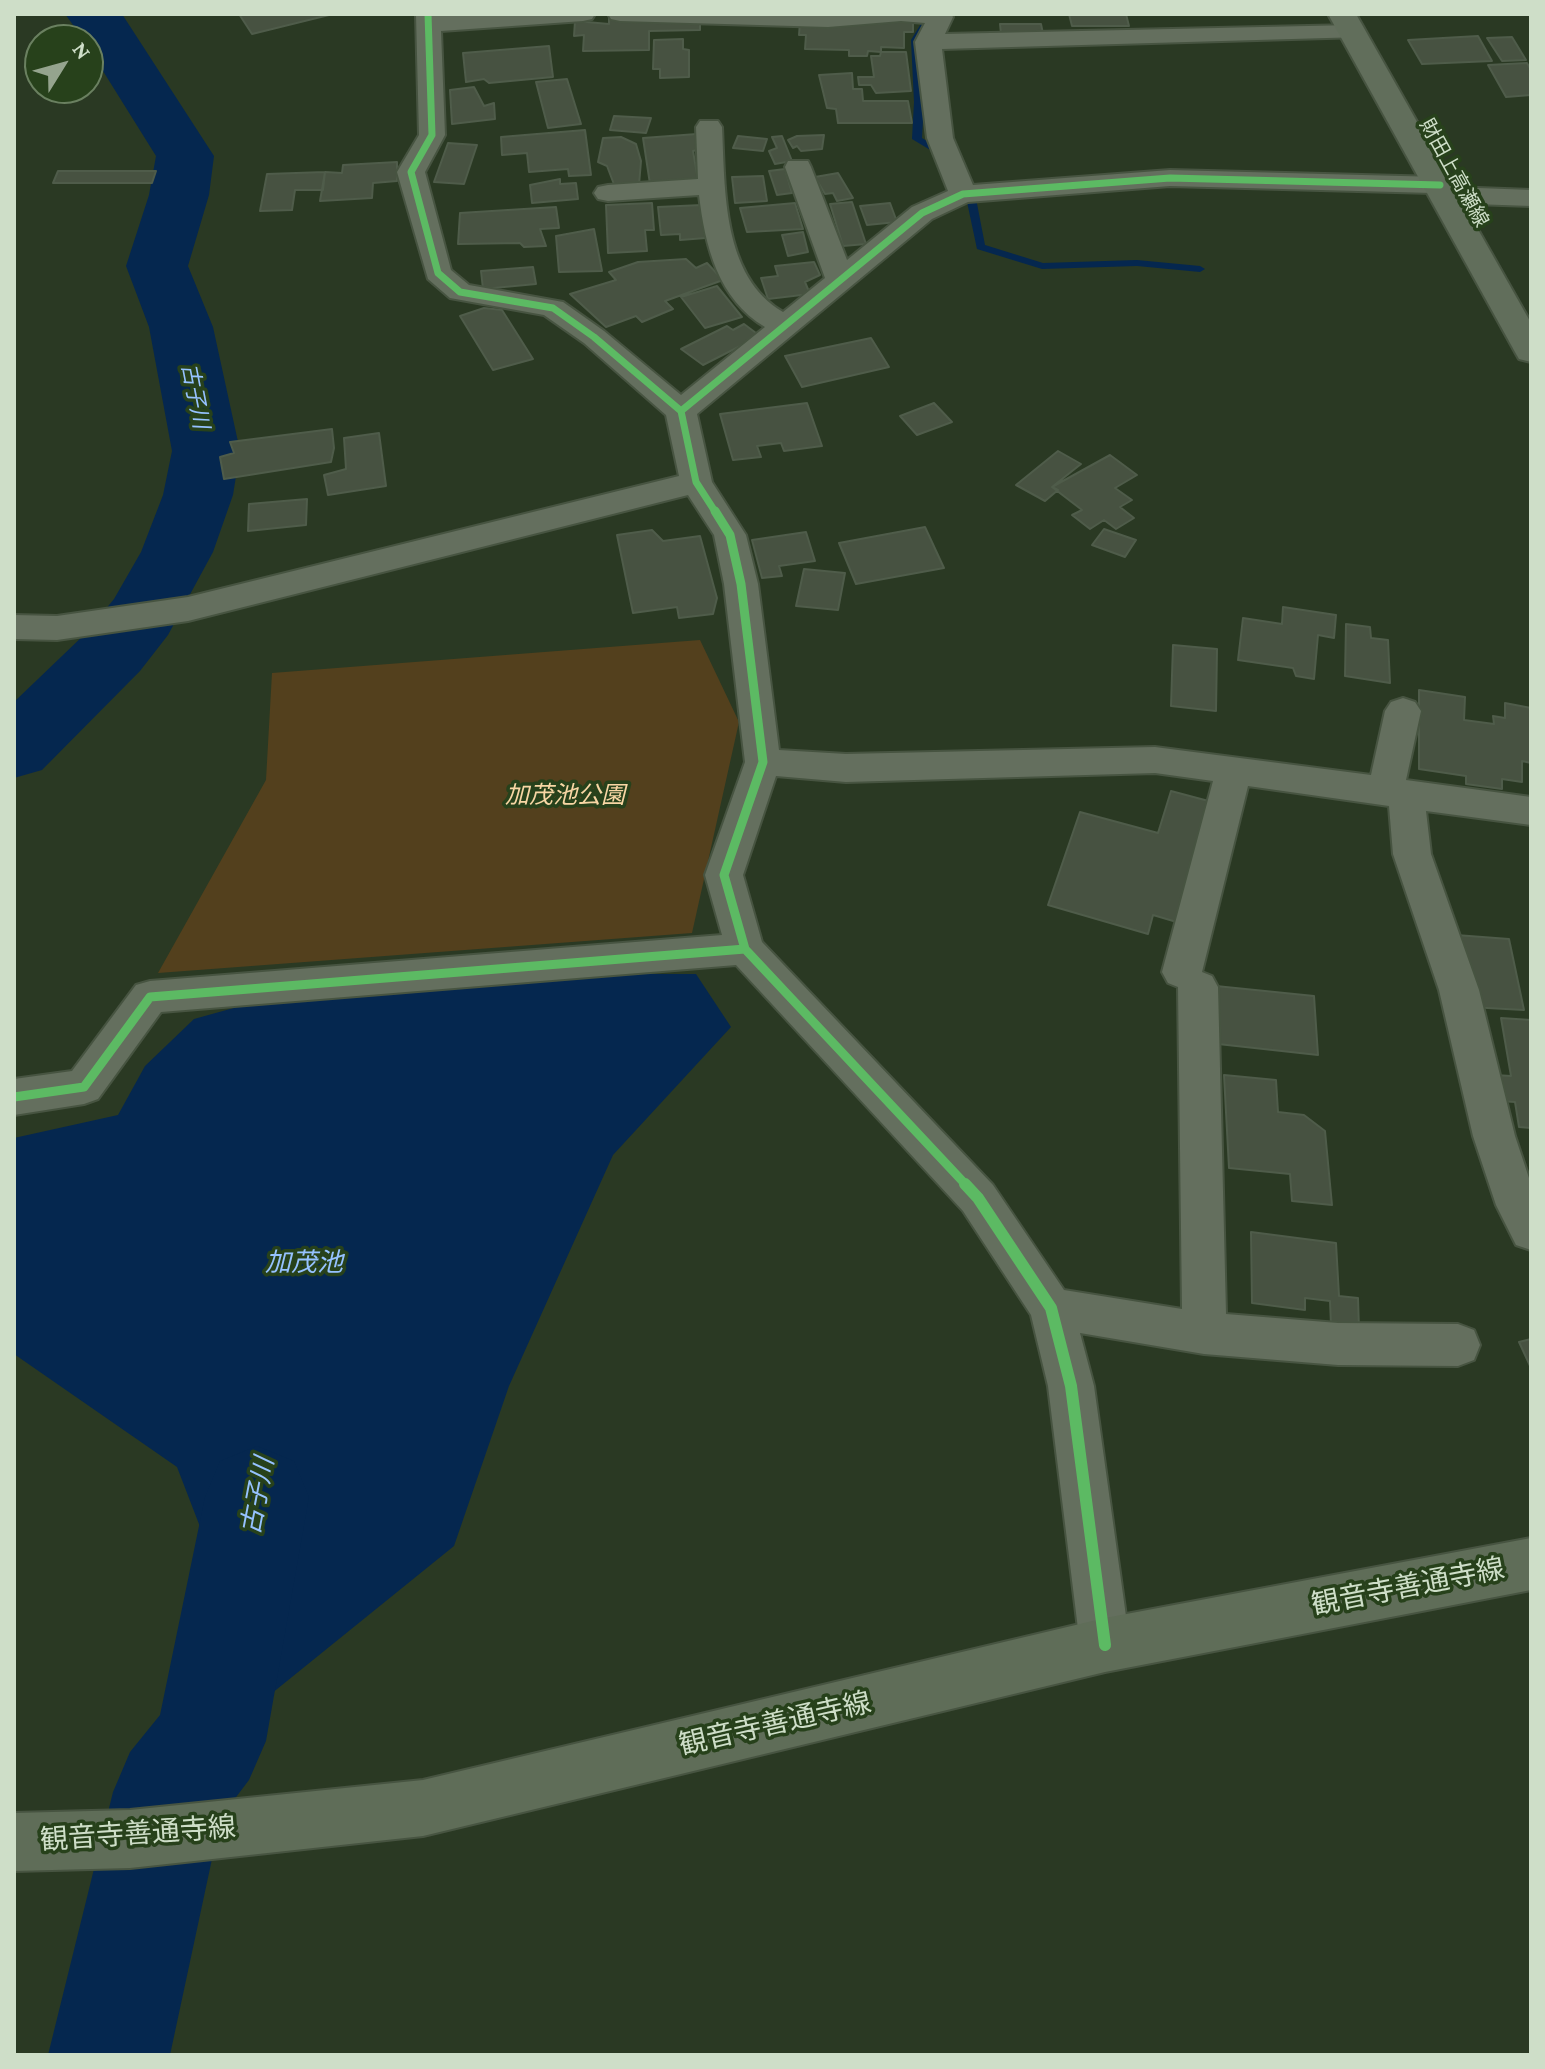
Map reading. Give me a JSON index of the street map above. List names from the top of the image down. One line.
{"streets":{"main road":["財田上高瀬線","観音寺善通寺線"]},"water":["古子川","加茂池"],"parks":["加茂池公園"],"north":"top right"}
